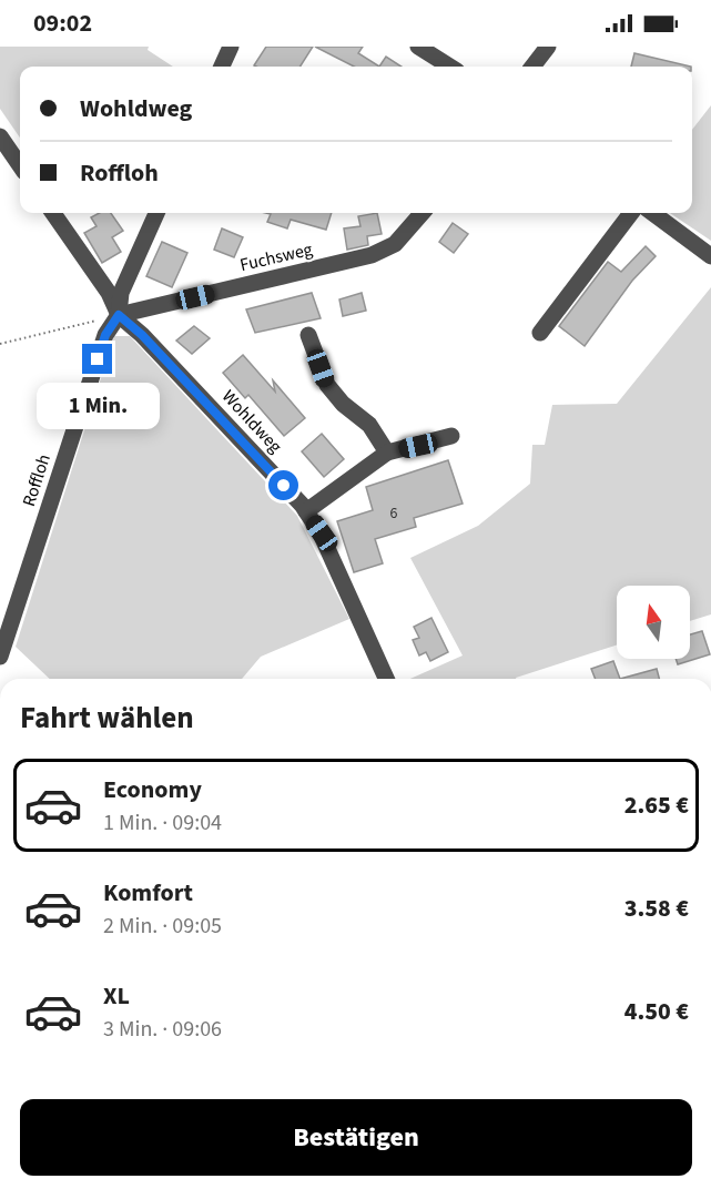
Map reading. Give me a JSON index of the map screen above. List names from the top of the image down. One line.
{"streets":{"street":["Fuchsweg","Wohldweg","Roffloh"]},"crossings":[["Fuchsweg","Wohldweg"],["Fuchsweg","Roffloh"],["Wohldweg","Roffloh"]],"house_numbers":["6"],"north":"top","page":{"status":"09:02","banner":["Wohldweg","Roffloh"],"bubble":"1 Min.","heading":"Fahrt wählen","list":[{"name":"Economy","note":"1 Min. · 09:04","value":"2.65 €"},{"name":"Komfort","note":"2 Min. · 09:05","value":"3.58 €"},{"name":"XL","note":"3 Min. · 09:06","value":"4.50 €"}],"buttons":"Bestätigen"}}
